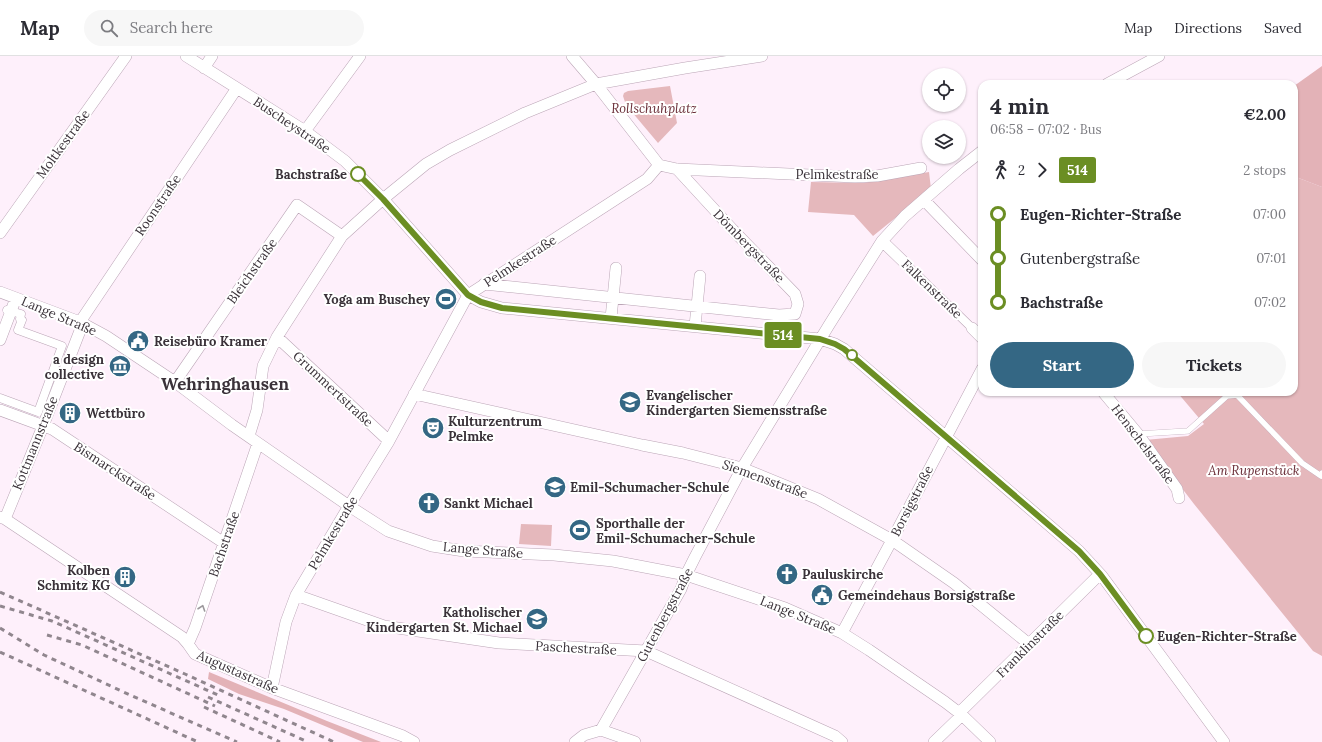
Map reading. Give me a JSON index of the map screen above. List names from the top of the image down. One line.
{"streets":{"street":["Buscheystraße","Moltkestraße","Pelmkestraße","Roonstraße","Dömbergstraße","Bleichstraße","Falkenstraße","Lange Straße","Grummertstraße","Kottmannstraße","Henschelstraße","Bismarckstraße","Siemensstraße","Borsigstraße","Bachstraße","Gutenbergstraße","Franklinstraße","Paschestraße","Augustastraße"]},"crossings":[["Buscheystraße","Pelmkestraße"],["Buscheystraße","Roonstraße"],["Pelmkestraße","Dömbergstraße"],["Pelmkestraße","Lange Straße"],["Pelmkestraße","Grummertstraße"],["Pelmkestraße","Siemensstraße"],["Pelmkestraße","Paschestraße"],["Pelmkestraße","Augustastraße"],["Roonstraße","Lange Straße"],["Roonstraße","Kottmannstraße"],["Bleichstraße","Lange Straße"],["Falkenstraße","Gutenbergstraße"],["Lange Straße","Kottmannstraße"],["Lange Straße","Borsigstraße"],["Lange Straße","Bachstraße"],["Lange Straße","Gutenbergstraße"],["Lange Straße","Franklinstraße"],["Kottmannstraße","Bismarckstraße"],["Kottmannstraße","Augustastraße"],["Bismarckstraße","Bachstraße"],["Siemensstraße","Borsigstraße"],["Siemensstraße","Gutenbergstraße"],["Siemensstraße","Franklinstraße"],["Bachstraße","Augustastraße"],["Gutenbergstraße","Paschestraße"]],"one_way":["Bachstraße"],"districts":["Wehringhausen"],"parks":["Rollschuhplatz","Am Rupenstück"],"places":{"other":["Bachstraße","Eugen-Richter-Straße"],"sports":["Yoga am Buschey","Sporthalle der Emil-Schumacher-Schule"],"public building":["Reisebüro Kramer","Gemeindehaus Borsigstraße"],"museum":["a design collective"],"school or university":["Evangelischer Kindergarten Siemensstraße","Emil-Schumacher-Schule","Katholischer Kindergarten St. Michael"],"building":["Wettbüro","Kolben Schmitz KG"],"theatre":["Kulturzentrum Pelmke"],"church":["Sankt Michael","Pauluskirche"]},"lines":["bus line 514"],"page":{"header":"Map","search":"Search here","nav":["Map","Directions","Saved"],"on_map":"514","heading":["4 min","06:58 – 07:02 · Bus","€2.00"],"legs":["2","514","2 stops"],"list":[{"name":"Eugen-Richter-Straße","value":"07:00"},{"name":"Gutenbergstraße","value":"07:01"},{"name":"Bachstraße","value":"07:02"}],"buttons":["Start","Tickets"]}}
